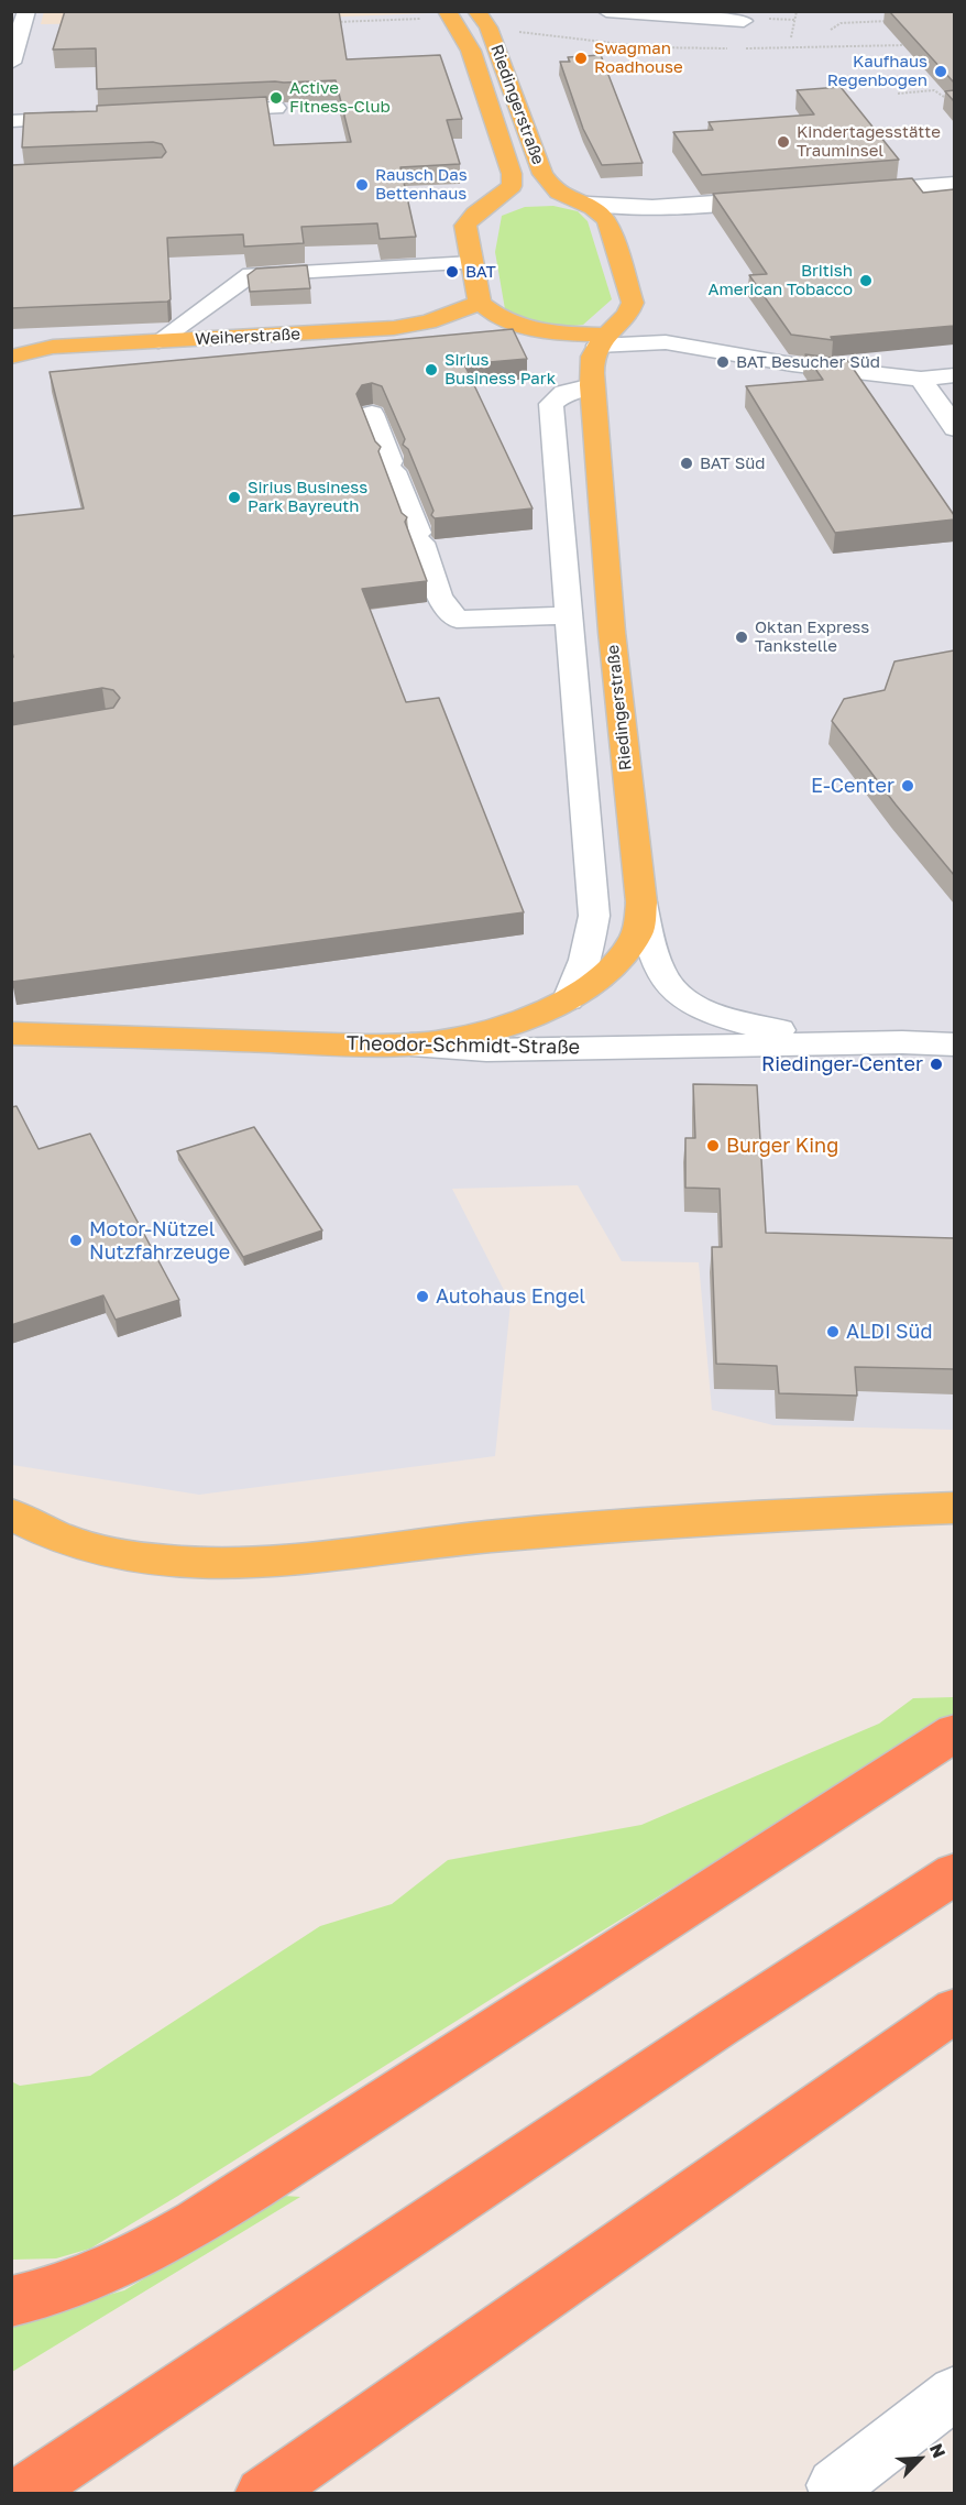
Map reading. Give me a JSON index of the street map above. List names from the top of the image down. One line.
{"streets":{"main road":["Riedingerstraße","Weiherstraße","Theodor-Schmidt-Straße"]},"crossings":[["Riedingerstraße","Weiherstraße"],["Riedingerstraße","Theodor-Schmidt-Straße"]],"places":["Swagman Roadhouse","Kaufhaus Regenbogen","Active Fitness-Club","Kindertagesstätte Trauminsel","Rausch Das Bettenhaus","BAT","British American Tobacco","BAT Besucher Süd","Sirius Business Park","BAT Süd","Sirius Business Park Bayreuth","Oktan Express Tankstelle","E-Center","Riedinger-Center","Burger King","Motor-Nützel Nutzfahrzeuge","Autohaus Engel","ALDI Süd"],"north":"top right"}
